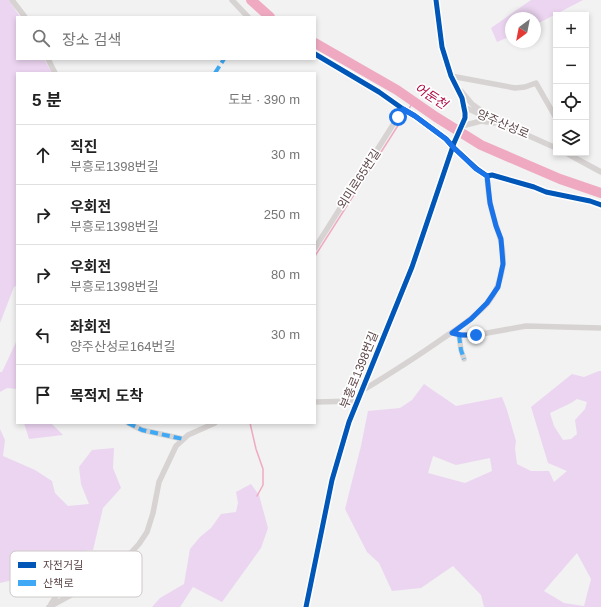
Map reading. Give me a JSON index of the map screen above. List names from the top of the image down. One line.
{"streets":{"street":["양주산성로","외미로65번길","부흥로1398번길"]},"crossings":[["양주산성로","부흥로1398번길"]],"water":["어둔천"],"legend":["자전거길","산책로"],"north":"bottom left","page":{"map_buttons":["+","−"],"search":"장소 검색","heading":["5 분","도보 · 390 m"],"list":[["직진","부흥로1398번길","30 m"],["우회전","부흥로1398번길","250 m"],["우회전","부흥로1398번길","80 m"],["좌회전","양주산성로164번길","30 m"],"목적지 도착"]}}
